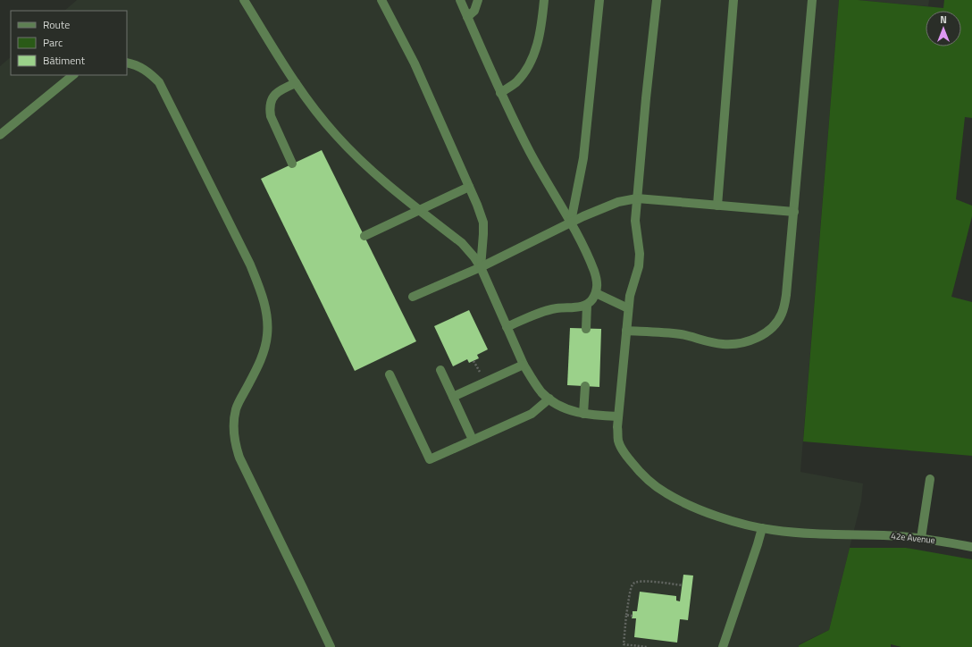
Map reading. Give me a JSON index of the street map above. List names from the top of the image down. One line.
{"streets":{"street":["42e Avenue"]},"legend":["Route","Parc","Bâtiment"],"north":"top"}
